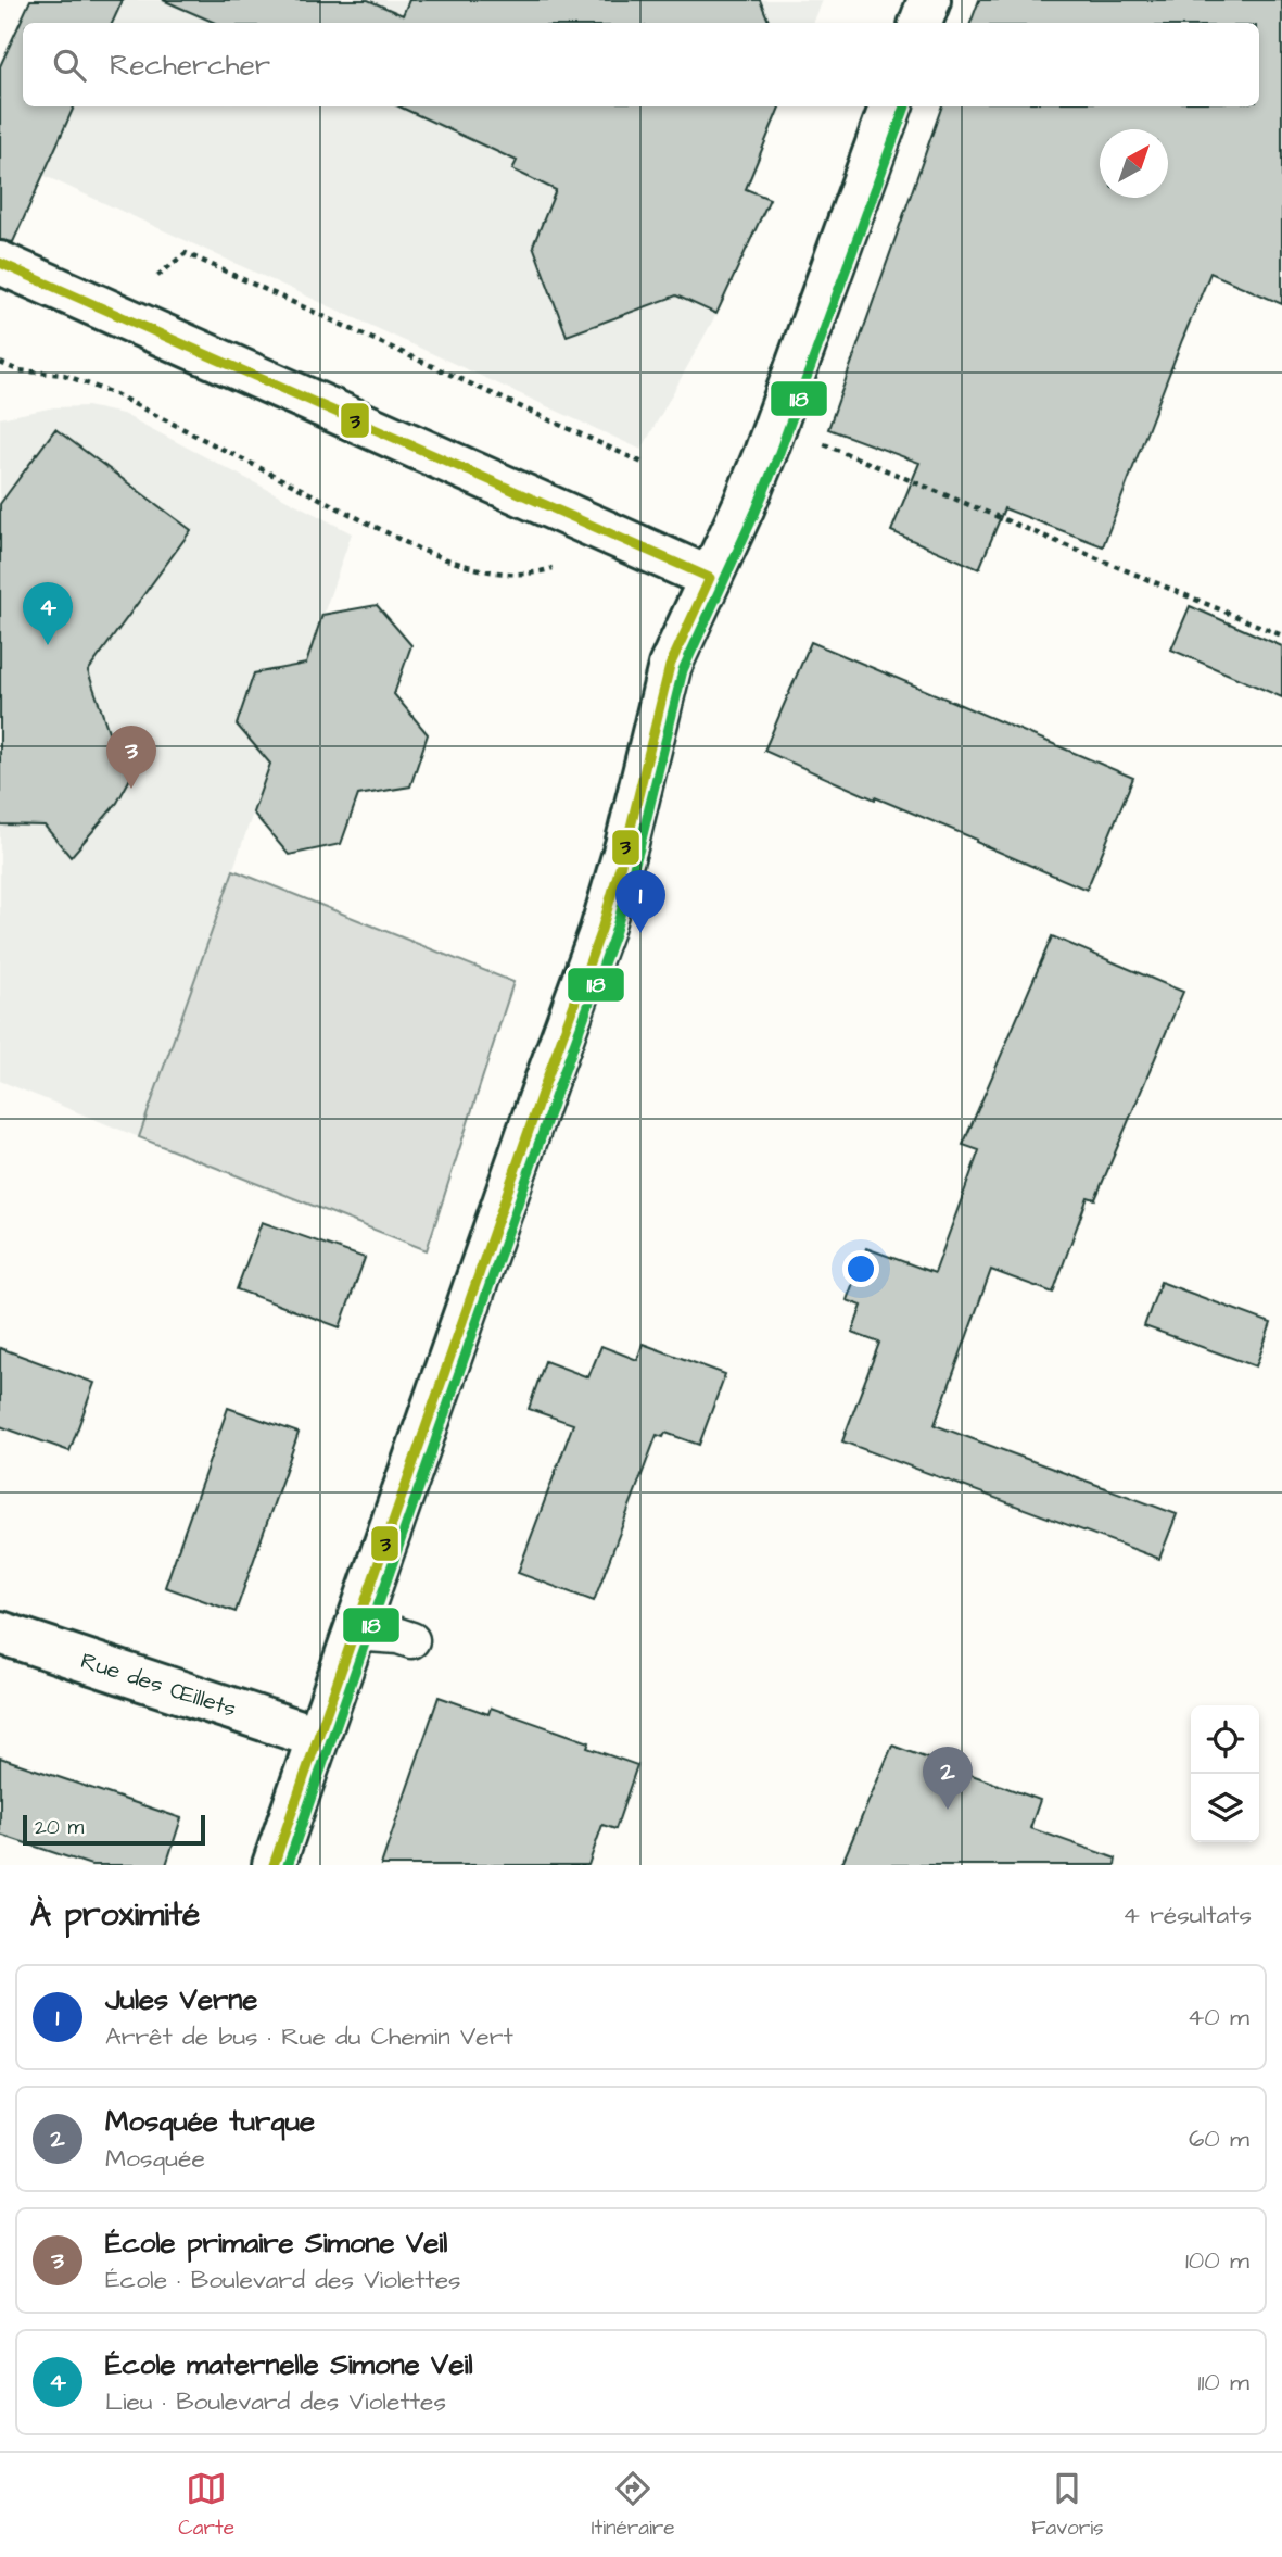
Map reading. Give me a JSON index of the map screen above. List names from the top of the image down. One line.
{"streets":{"street":["Rue des Œillets"]},"lines":["transit line 118","transit line 3"],"scale_bar":"20 m","north":"top right","page":{"search":"Rechercher","pins":["4","3","1","2"],"scale":"20 m","heading":["À proximité","4 résultats"],"list":[{"mark":"1","name":"Jules Verne","note":"Arrêt de bus · Rue du Chemin Vert","value":"40 m"},{"mark":"2","name":"Mosquée turque","note":"Mosquée","value":"60 m"},{"mark":"3","name":"École primaire Simone Veil","note":"École · Boulevard des Violettes","value":"100 m"},{"mark":"4","name":"École maternelle Simone Veil","note":"Lieu · Boulevard des Violettes","value":"110 m"}],"nav":["Carte","Itinéraire","Favoris"]}}
